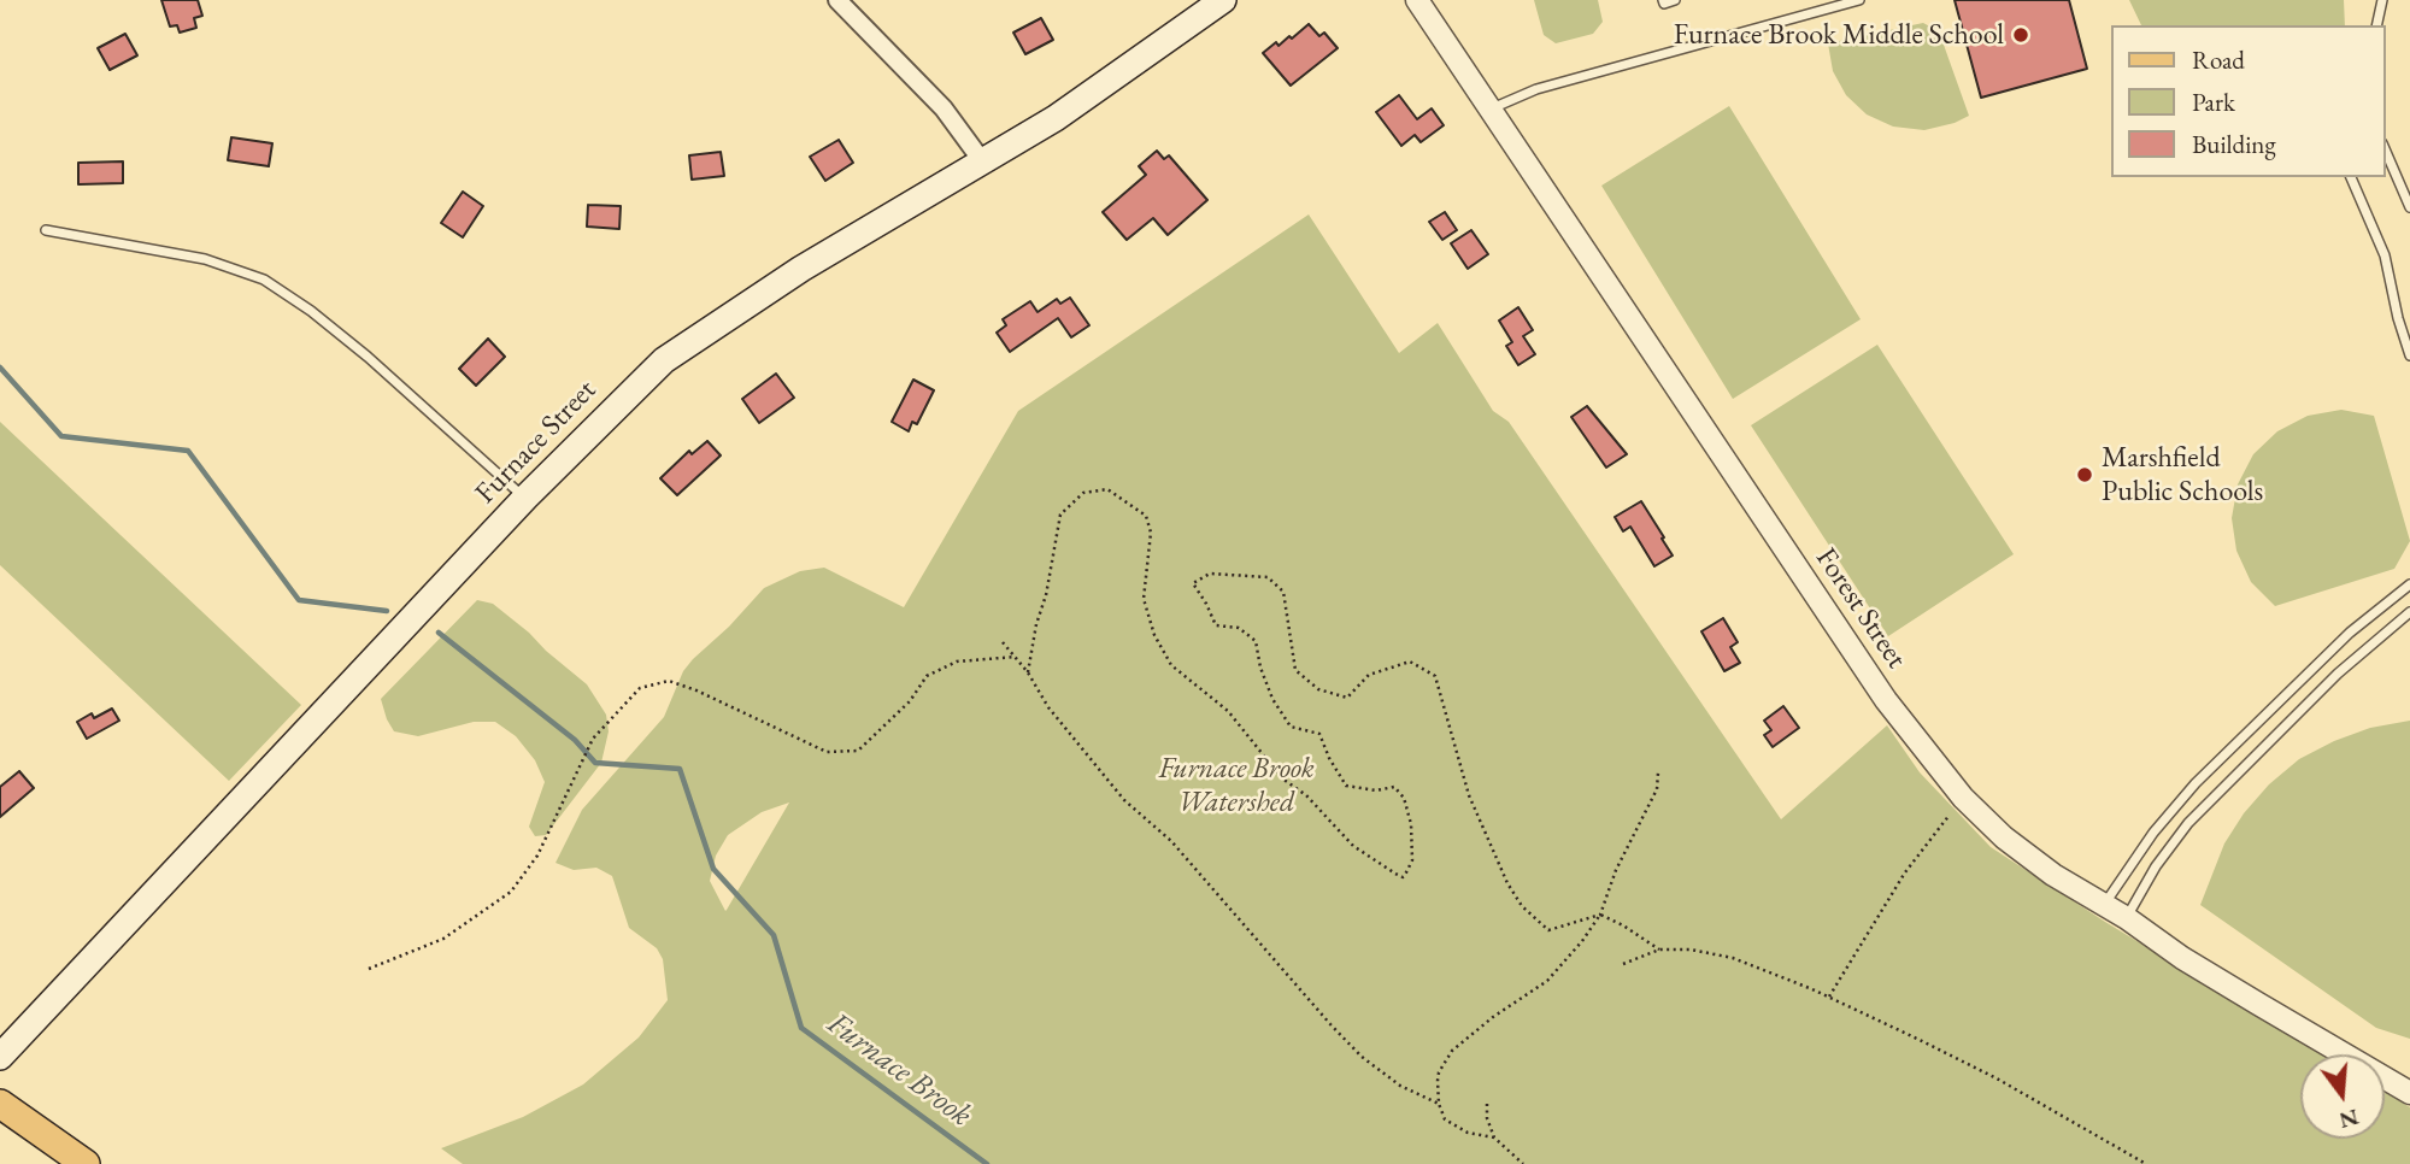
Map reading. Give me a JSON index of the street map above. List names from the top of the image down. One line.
{"streets":{"main road":["Furnace Street"],"street":["Forest Street"]},"water":["Furnace Brook"],"parks":["Furnace Brook Watershed"],"places":["Furnace Brook Middle School","Marshfield Public Schools"],"legend":["Road","Park","Building"],"north":"bottom"}
